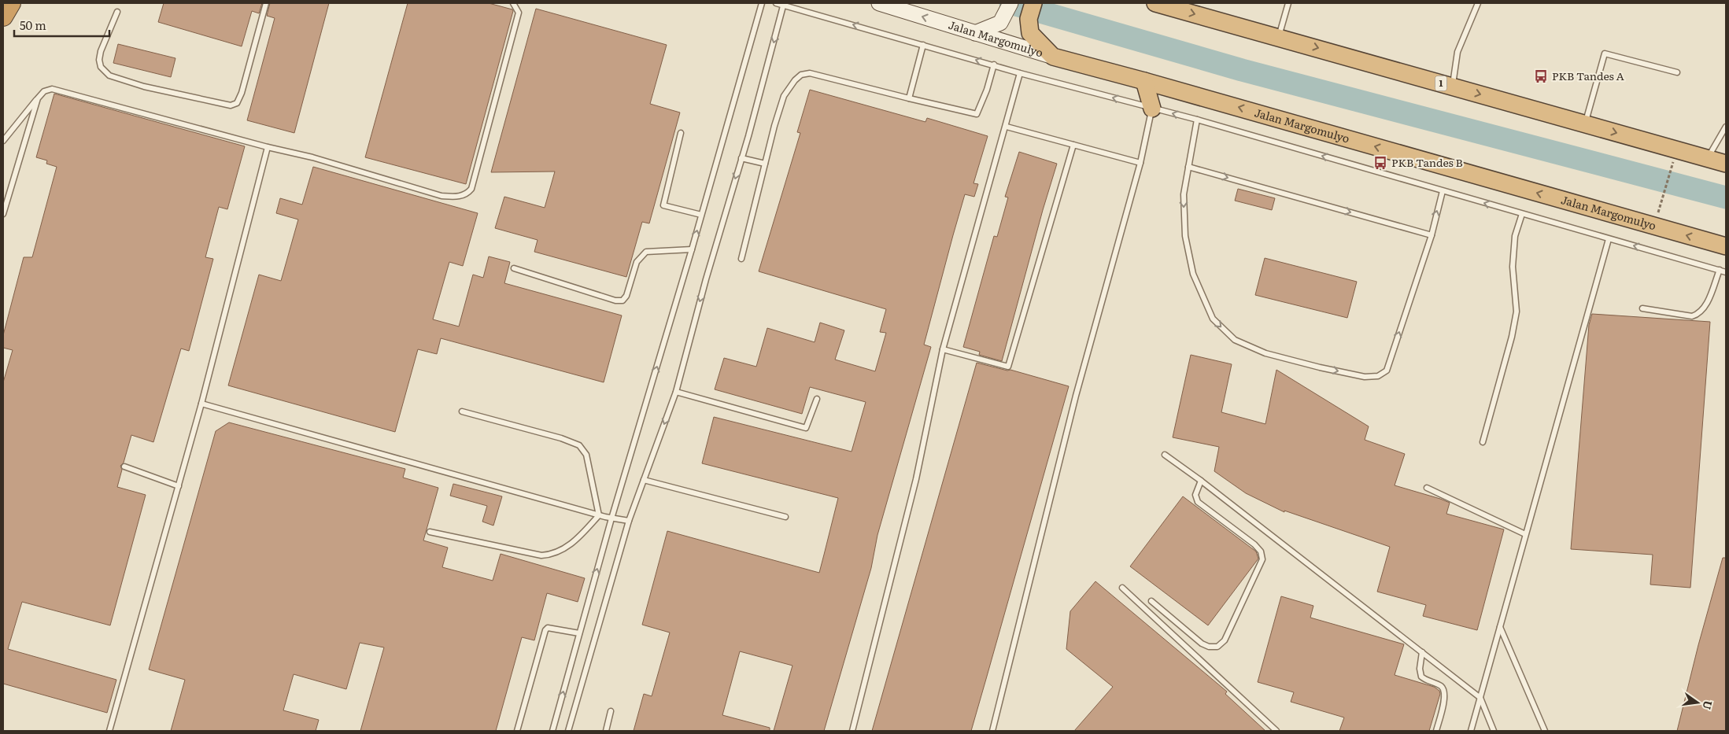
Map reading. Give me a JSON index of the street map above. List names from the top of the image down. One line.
{"streets":{"highway":["Jalan Margomulyo","1"]},"one_way":["Jalan Margomulyo"],"places":{"bus stop":["PKB Tandes A","PKB Tandes B"]},"scale_bar":"50 m","north":"right"}
